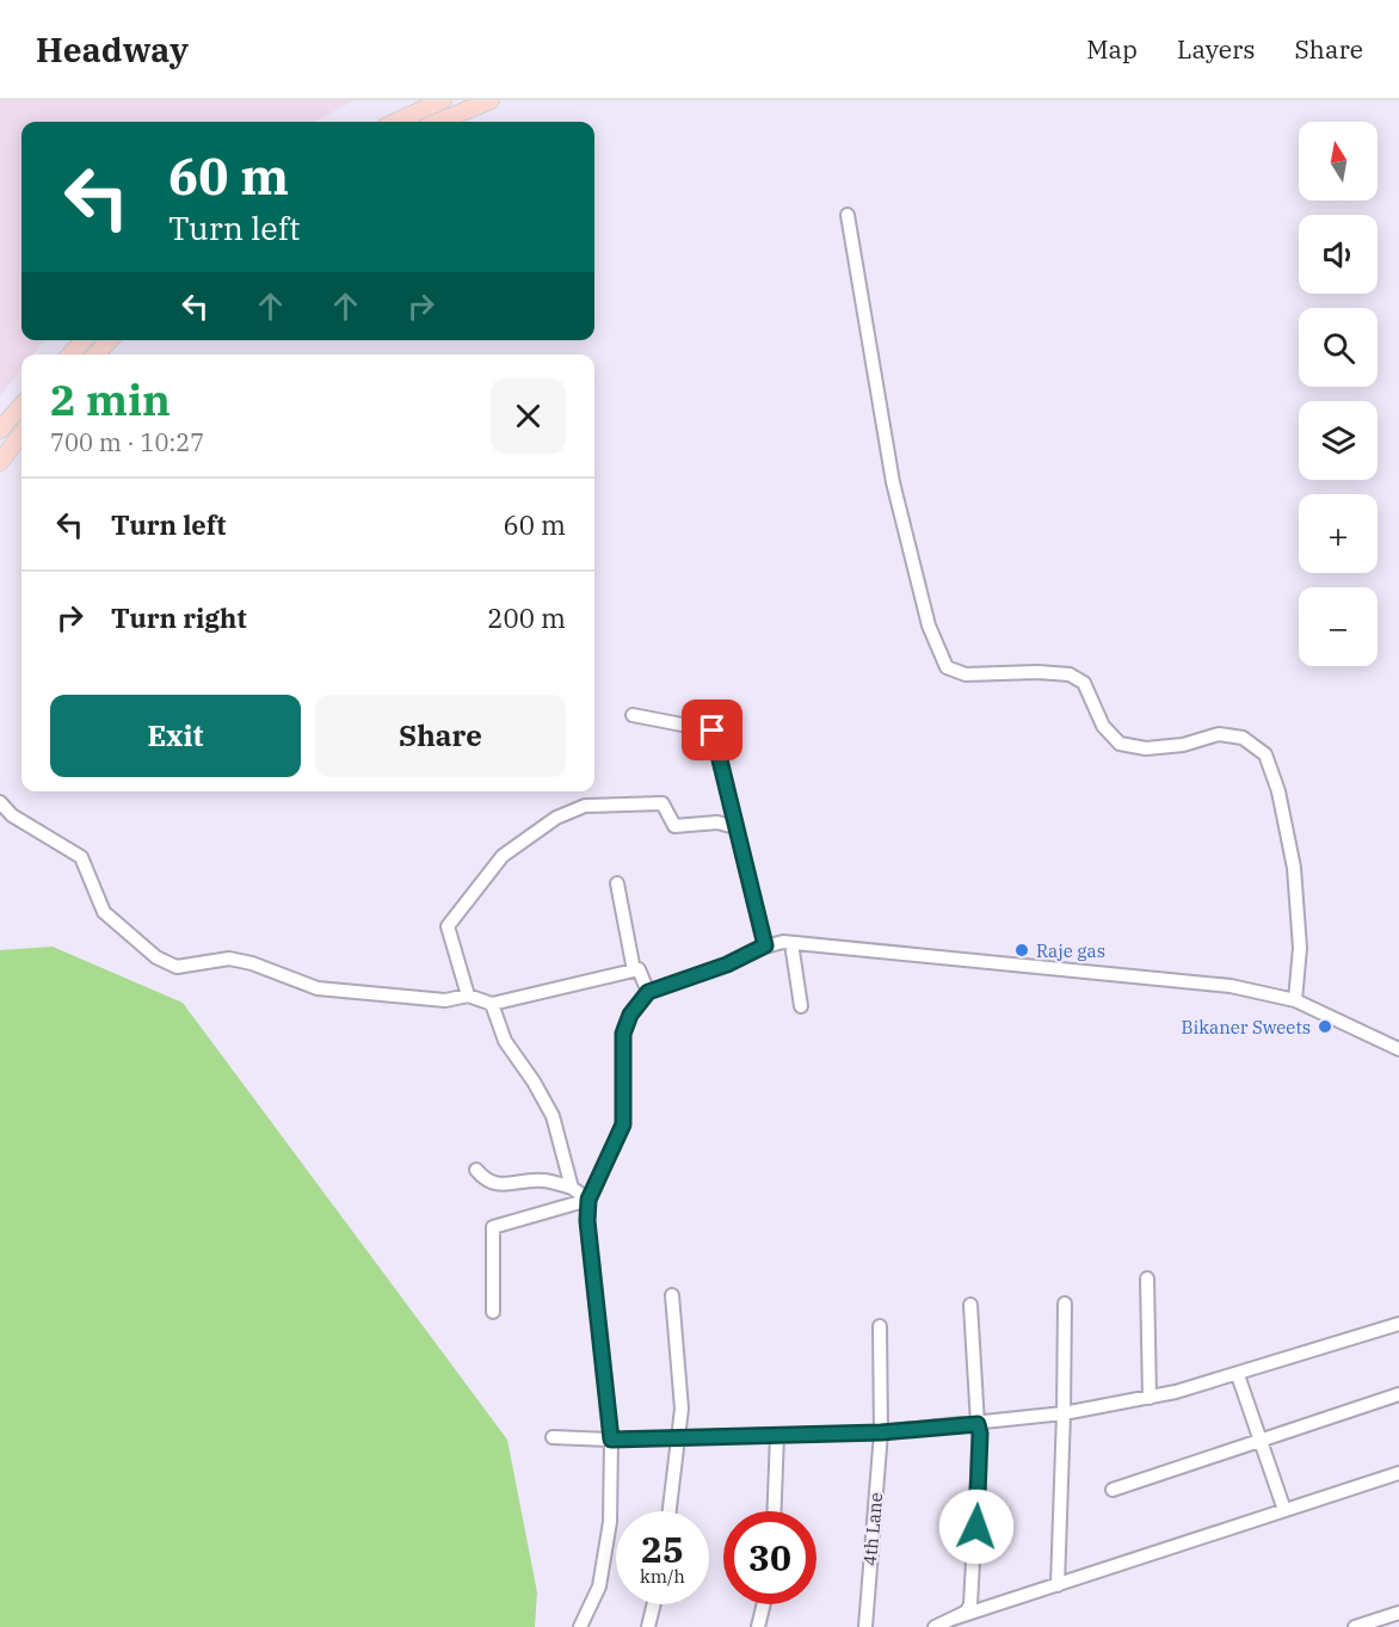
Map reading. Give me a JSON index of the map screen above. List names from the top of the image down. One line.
{"streets":{"street":["4th Lane"]},"places":["Raje gas","Bikaner Sweets"],"north":"top","page":{"header":"Headway","nav":["Map","Layers","Share"],"map_buttons":["+","−"],"turn":["60 m","Turn left"],"heading":["2 min","700 m · 10:27"],"list":[{"name":"Turn left","value":"60 m"},{"name":"Turn right","value":"200 m"}],"buttons":["Exit","Share"],"speed":"25 km/h","limit":"30"}}
